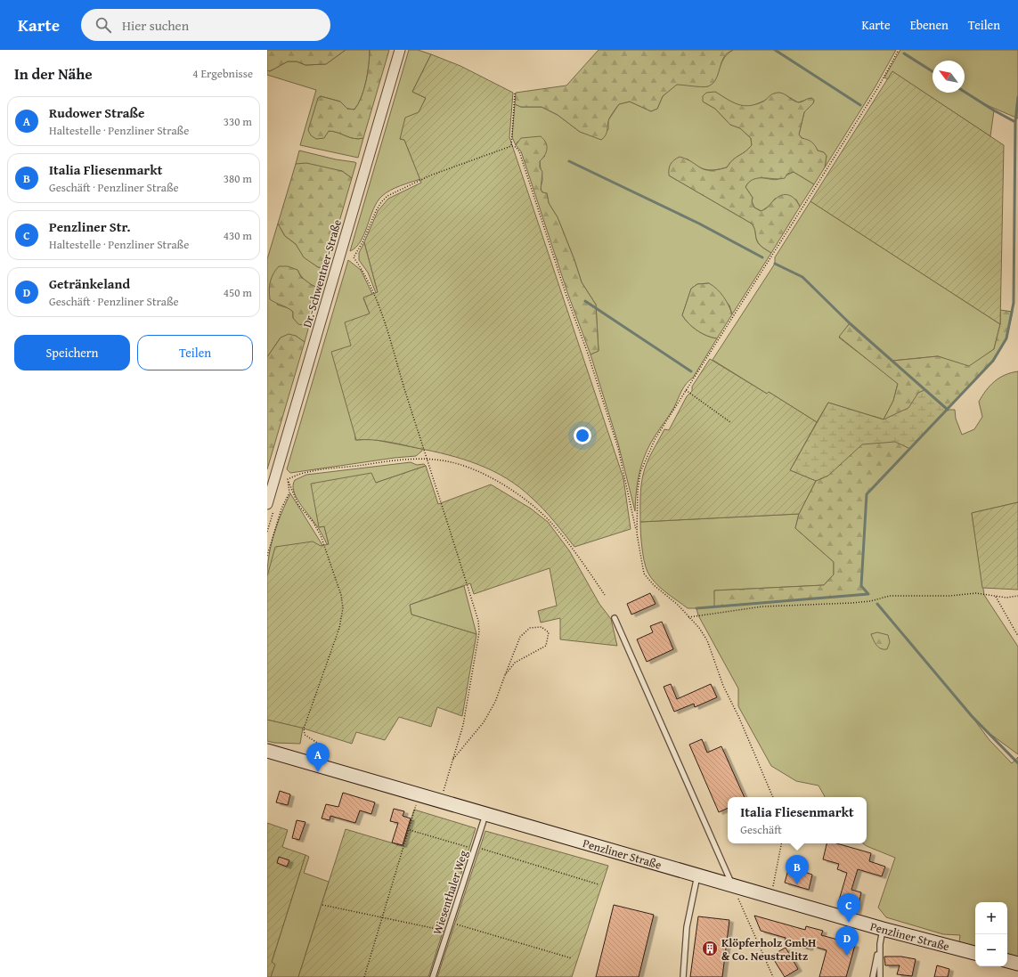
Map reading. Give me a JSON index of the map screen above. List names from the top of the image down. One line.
{"streets":{"main road":["Penzliner Straße"],"street":["Dr.-Schwentner-Straße"],"lane":["Wiesenthaler Weg"]},"crossings":[["Penzliner Straße","Wiesenthaler Weg"]],"places":{"building":["Klöpferholz GmbH & Co. Neustrelitz"]},"north":"top left","page":{"header":"Karte","search":"Hier suchen","nav":["Karte","Ebenen","Teilen"],"heading":["In der Nähe","4 Ergebnisse"],"list":[{"mark":"A","name":"Rudower Straße","note":"Haltestelle · Penzliner Straße","value":"330 m"},{"mark":"B","name":"Italia Fliesenmarkt","note":"Geschäft · Penzliner Straße","value":"380 m"},{"mark":"C","name":"Penzliner Str.","note":"Haltestelle · Penzliner Straße","value":"430 m"},{"mark":"D","name":"Getränkeland","note":"Geschäft · Penzliner Straße","value":"450 m"}],"buttons":["Speichern","Teilen"],"pins":["A","B","C","D"],"popup":["Italia Fliesenmarkt","Geschäft"],"map_buttons":["+","−"]}}
